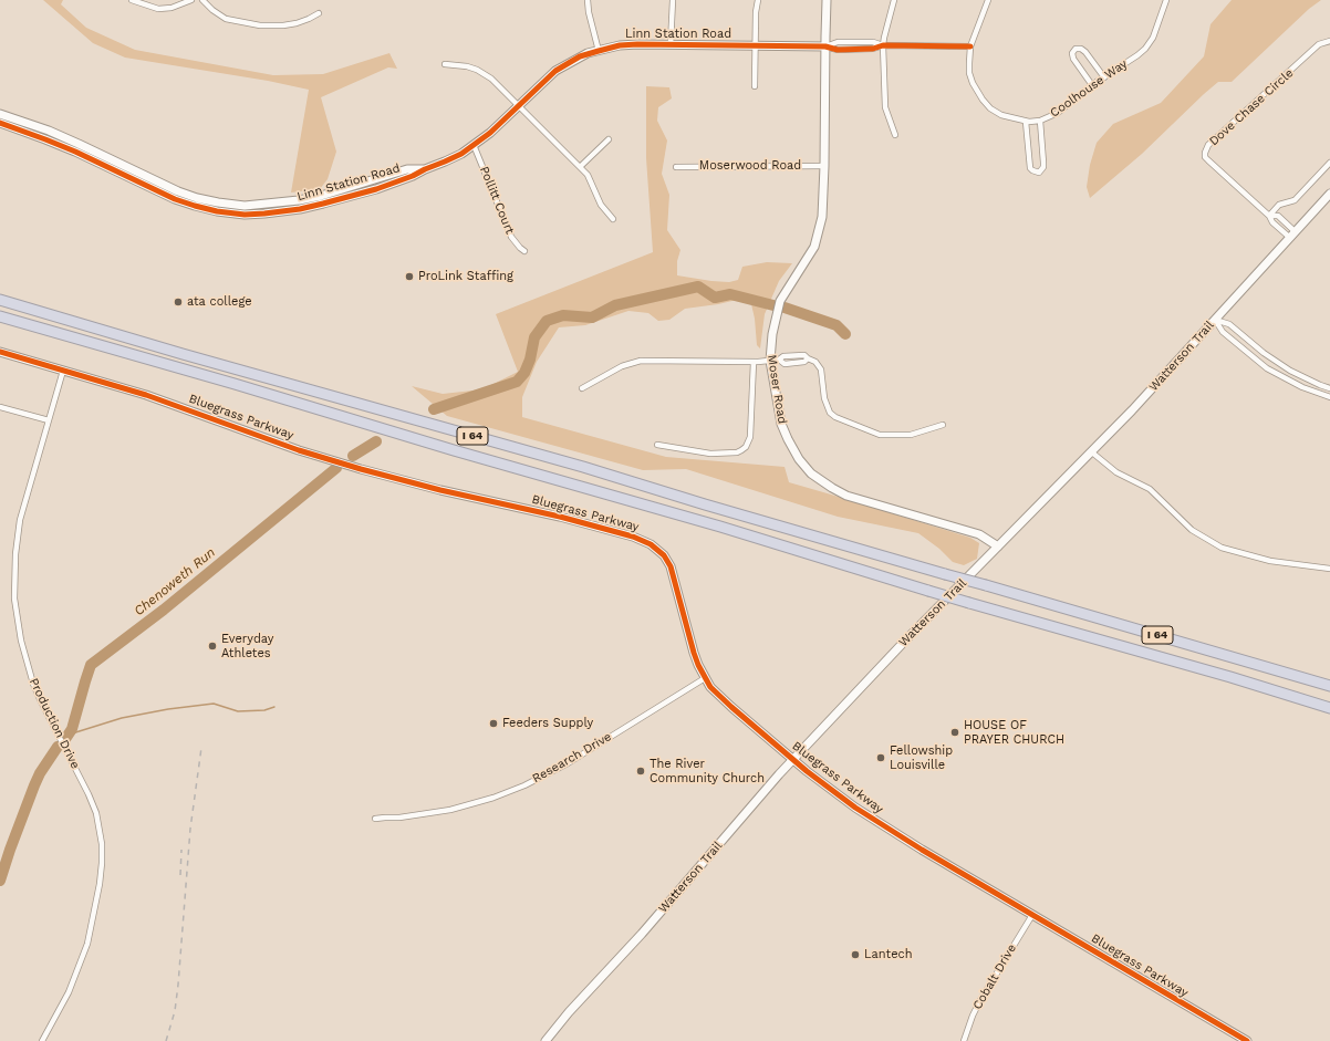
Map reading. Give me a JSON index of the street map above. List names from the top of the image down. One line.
{"streets":{"highway":["I 64"],"street":["Linn Station Road","Coolhouse Way","Dove Chase Circle","Moserwood Road","Pollitt Court","Watterson Trail","Moser Road","Bluegrass Parkway","Production Drive","Research Drive","Cobalt Drive"]},"crossings":[["Linn Station Road","Coolhouse Way"],["Linn Station Road","Pollitt Court"],["Linn Station Road","Moser Road"],["Dove Chase Circle","Watterson Trail"],["Moserwood Road","Moser Road"],["Watterson Trail","Moser Road"],["Watterson Trail","Bluegrass Parkway"],["Bluegrass Parkway","Production Drive"],["Bluegrass Parkway","Research Drive"],["Bluegrass Parkway","Cobalt Drive"]],"water":["Chenoweth Run"],"places":["ProLink Staffing","ata college","Everyday Athletes","Feeders Supply","HOUSE OF PRAYER CHURCH","Fellowship Louisville","The River Community Church","Lantech"]}
